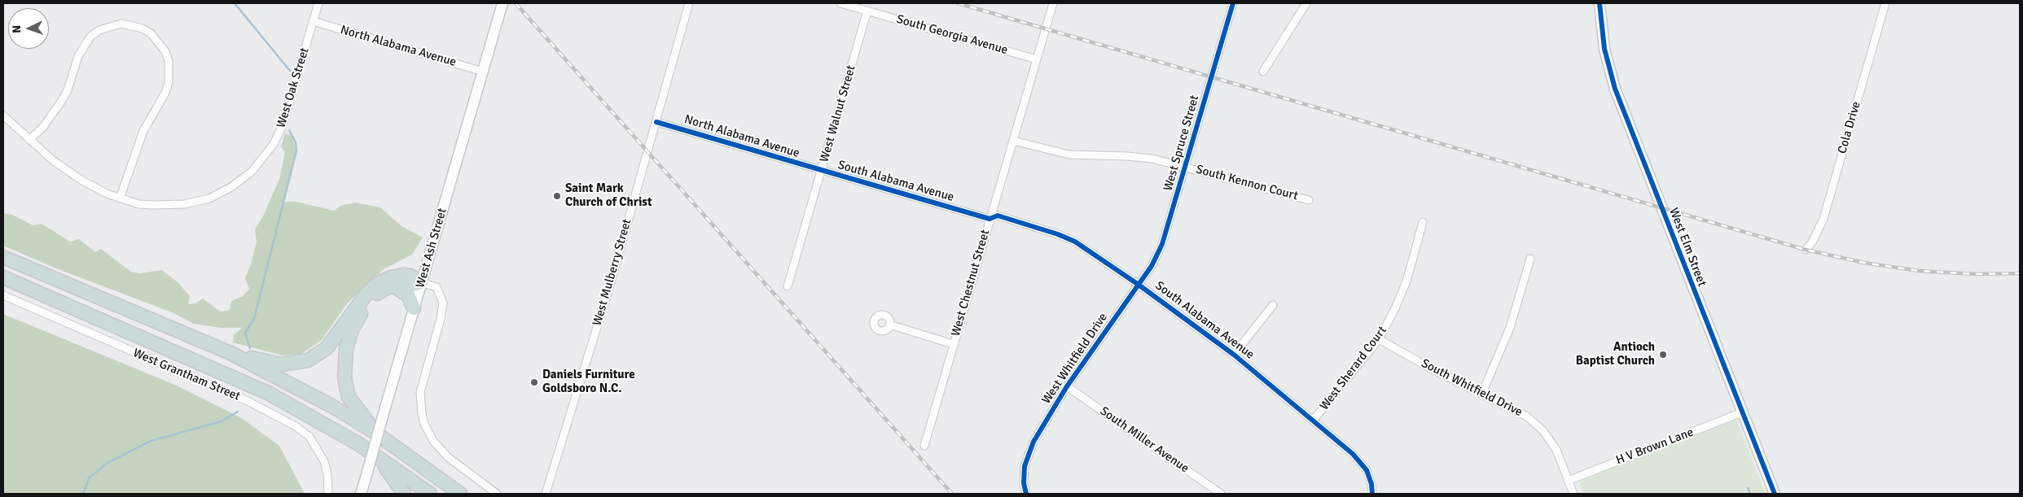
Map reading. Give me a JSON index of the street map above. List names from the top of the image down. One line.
{"streets":{"street":["South Georgia Avenue","North Alabama Avenue","West Oak Street","West Walnut Street","Cola Drive","West Spruce Street","South Alabama Avenue","South Kennon Court","West Elm Street","West Ash Street","West Mulberry Street","West Chestnut Street","West Whitfield Drive","West Sherard Court","West Grantham Street","South Whitfield Drive","South Miller Avenue","H V Brown Lane"]},"crossings":[["South Georgia Avenue","West Walnut Street"],["South Georgia Avenue","West Chestnut Street"],["North Alabama Avenue","West Oak Street"],["North Alabama Avenue","West Walnut Street"],["North Alabama Avenue","South Alabama Avenue"],["North Alabama Avenue","West Ash Street"],["North Alabama Avenue","West Mulberry Street"],["West Walnut Street","South Alabama Avenue"],["West Spruce Street","South Alabama Avenue"],["West Spruce Street","South Kennon Court"],["West Spruce Street","West Whitfield Drive"],["South Alabama Avenue","West Chestnut Street"],["South Alabama Avenue","West Whitfield Drive"],["South Alabama Avenue","West Sherard Court"],["South Kennon Court","West Chestnut Street"],["West Elm Street","H V Brown Lane"],["West Whitfield Drive","South Miller Avenue"],["West Sherard Court","South Whitfield Drive"],["South Whitfield Drive","H V Brown Lane"]],"places":["Saint Mark Church of Christ","Antioch Baptist Church","Daniels Furniture Goldsboro N.C."],"north":"left"}
